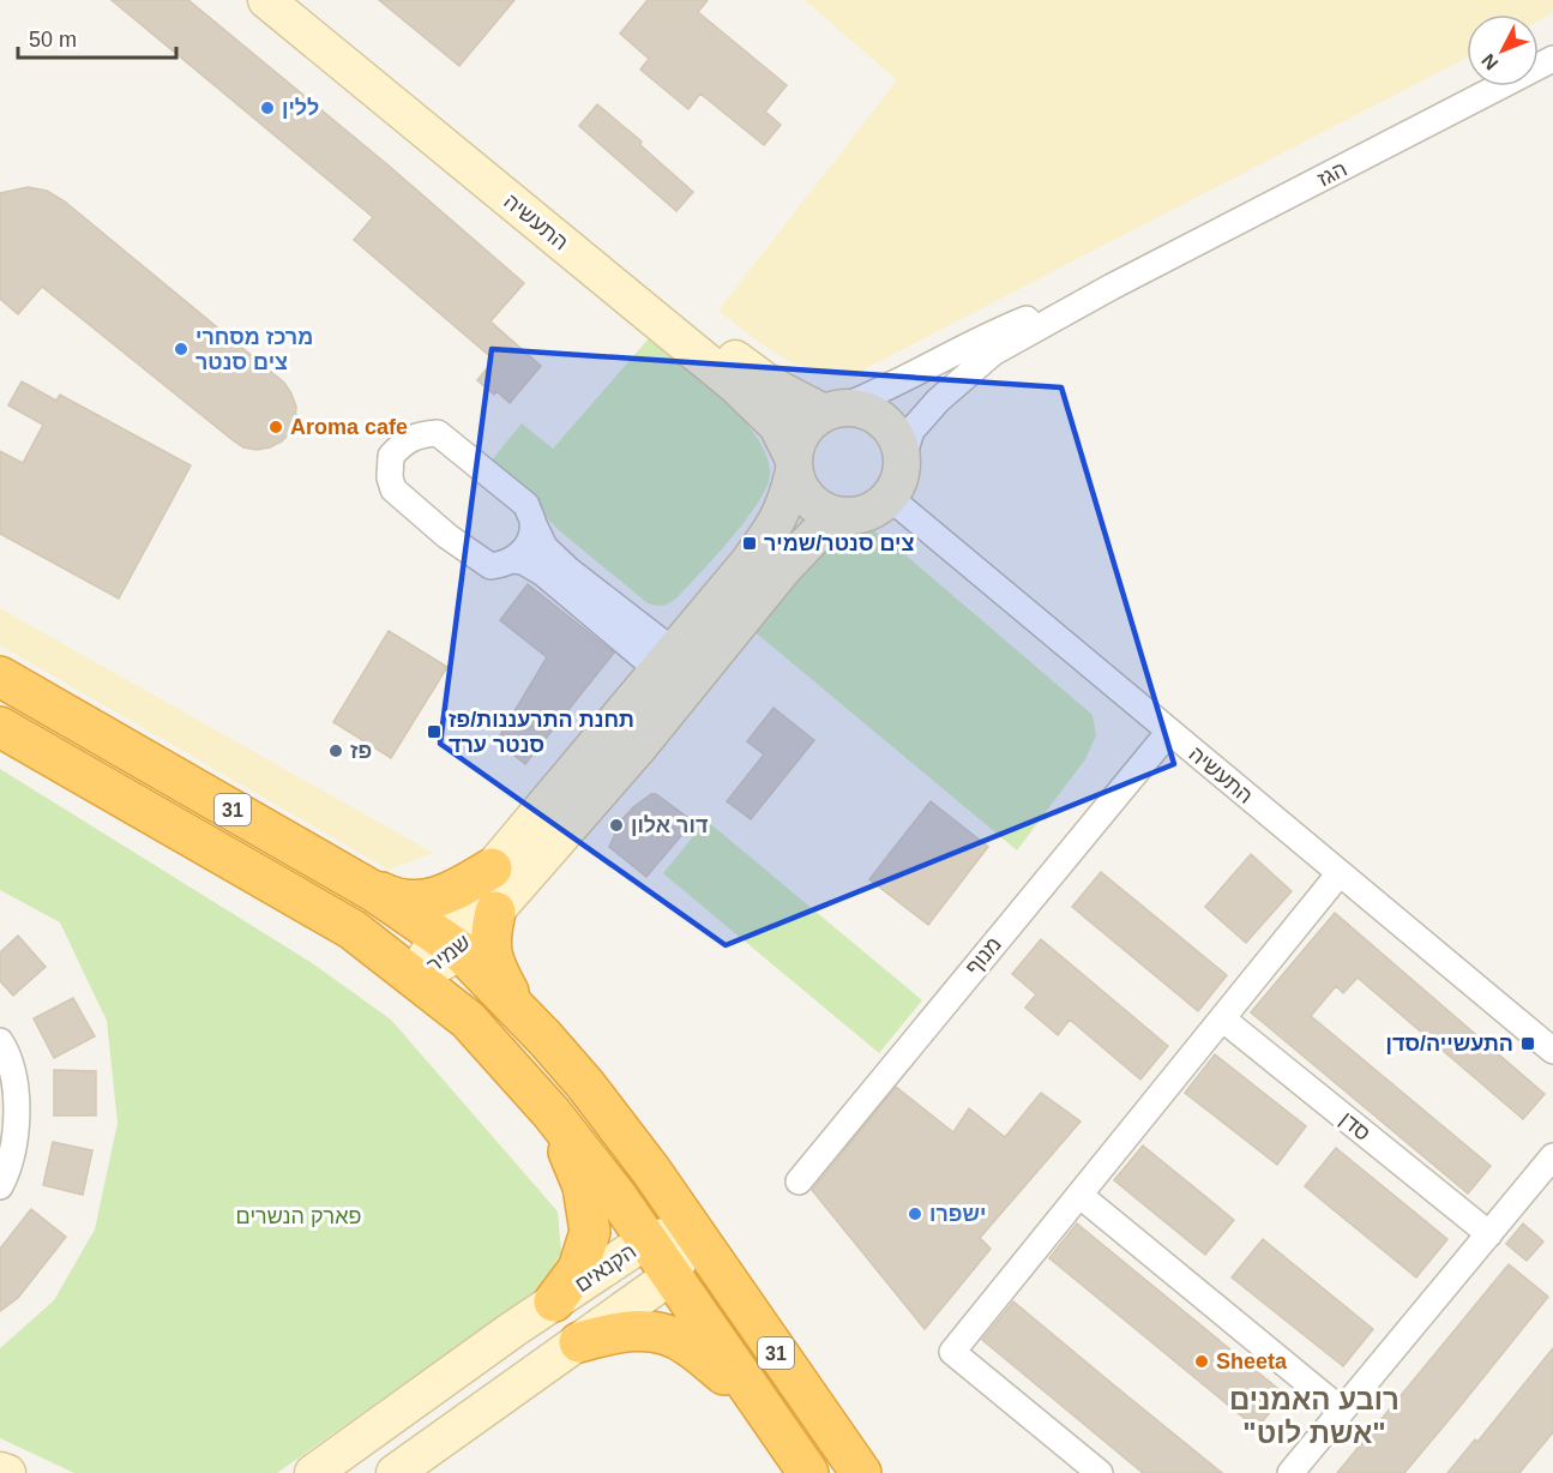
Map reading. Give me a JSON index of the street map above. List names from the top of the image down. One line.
{"streets":{"highway":["31"],"street":["הגז","התעשיה","שמיר","מנוף","סדן","הקנאים"]},"crossings":[["הגז","התעשיה"],["הגז","שמיר"],["התעשיה","שמיר"],["התעשיה","מנוף"],["31","שמיר"],["31","הקנאים"]],"districts":["רובע האמנים \"אשת לוט\""],"parks":["פארק הנשרים"],"places":{"other":["ללין","מרכז מסחרי צים סנטר","Aroma cafe","פז","דור אלון","ישפרו","Sheeta"],"transit":["צים סנטר/שמיר","תחנת התרעננות/פז סנטר ערד","התעשייה/סדן"]},"scale_bar":"50 m","north":"bottom left"}
